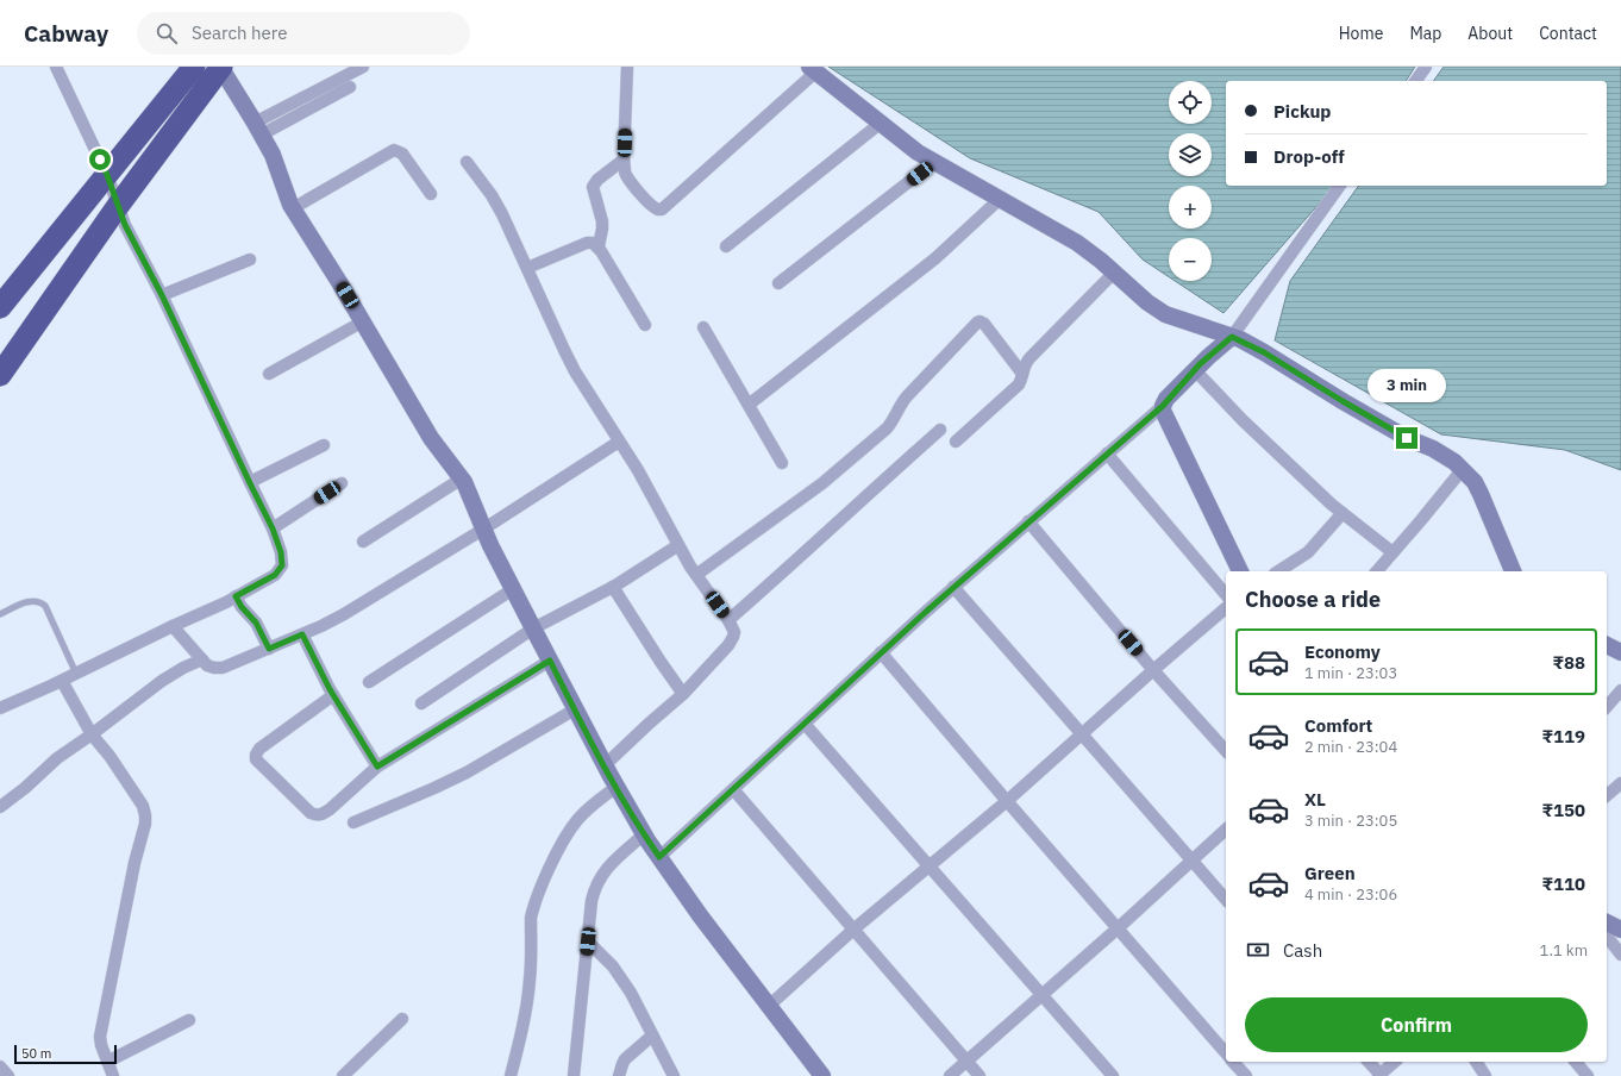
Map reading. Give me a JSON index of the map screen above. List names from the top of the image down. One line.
{"scale_bar":"50 m","page":{"header":"Cabway","search":"Search here","nav":["Home","Map","About","Contact"],"map_buttons":["+","−"],"banner":["Pickup","Drop-off"],"bubble":"3 min","heading":"Choose a ride","list":[{"name":"Economy","note":"1 min · 23:03","value":"₹88"},{"name":"Comfort","note":"2 min · 23:04","value":"₹119"},{"name":"XL","note":"3 min · 23:05","value":"₹150"},{"name":"Green","note":"4 min · 23:06","value":"₹110"}],"pay":["Cash","1.1 km"],"buttons":"Confirm","scale":"50 m"}}
